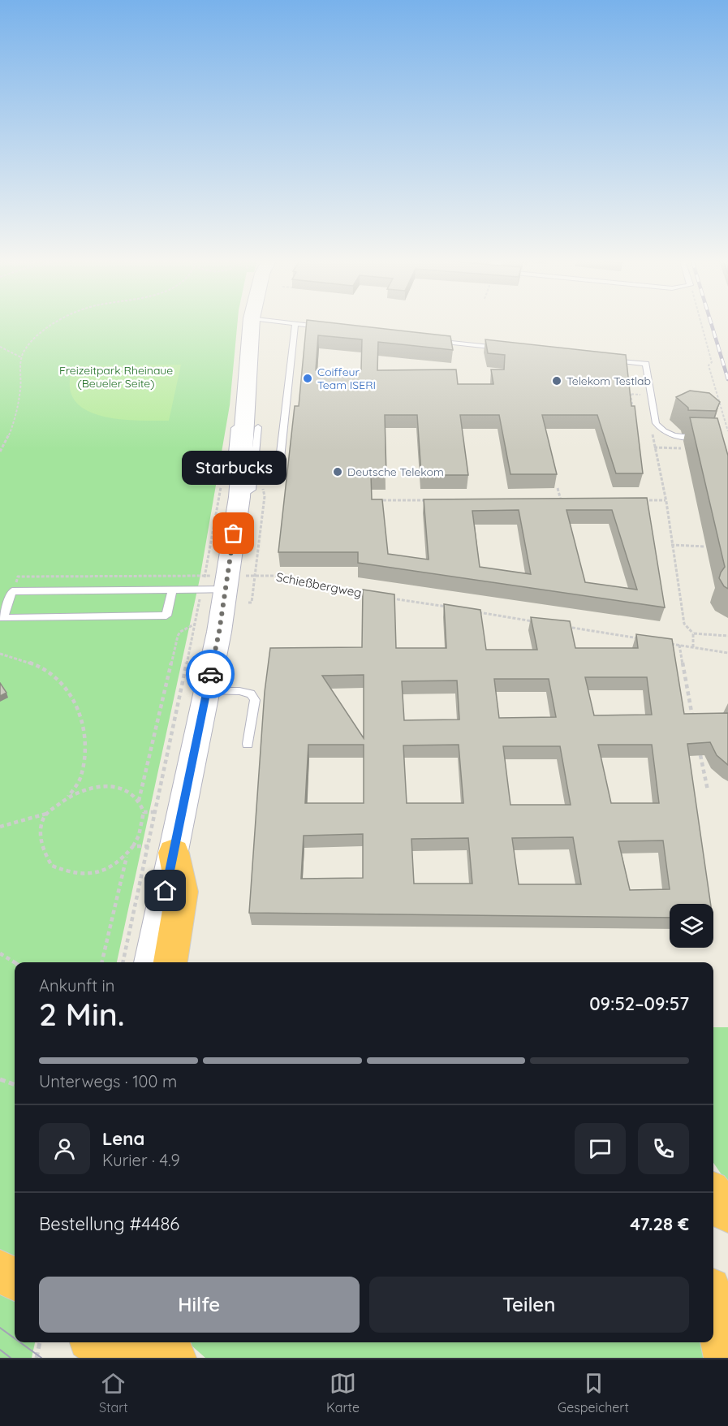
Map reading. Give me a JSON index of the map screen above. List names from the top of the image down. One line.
{"streets":{"path":["Schießbergweg"]},"parks":["Freizeitpark Rheinaue (Beueler Seite)"],"places":["Coiffeur Team ISERI","Telekom Testlab","Deutsche Telekom","Starbucks"],"page":{"bubble":"Starbucks","heading":["2 Min.","Ankunft in","09:52–09:57"],"panel":["Lena","Kurier · 4.9","Bestellung #4486","47.28 €"],"bar":"Unterwegs · 100 m","buttons":["Hilfe","Teilen"],"tabs":["Start","Karte","Gespeichert"]}}
